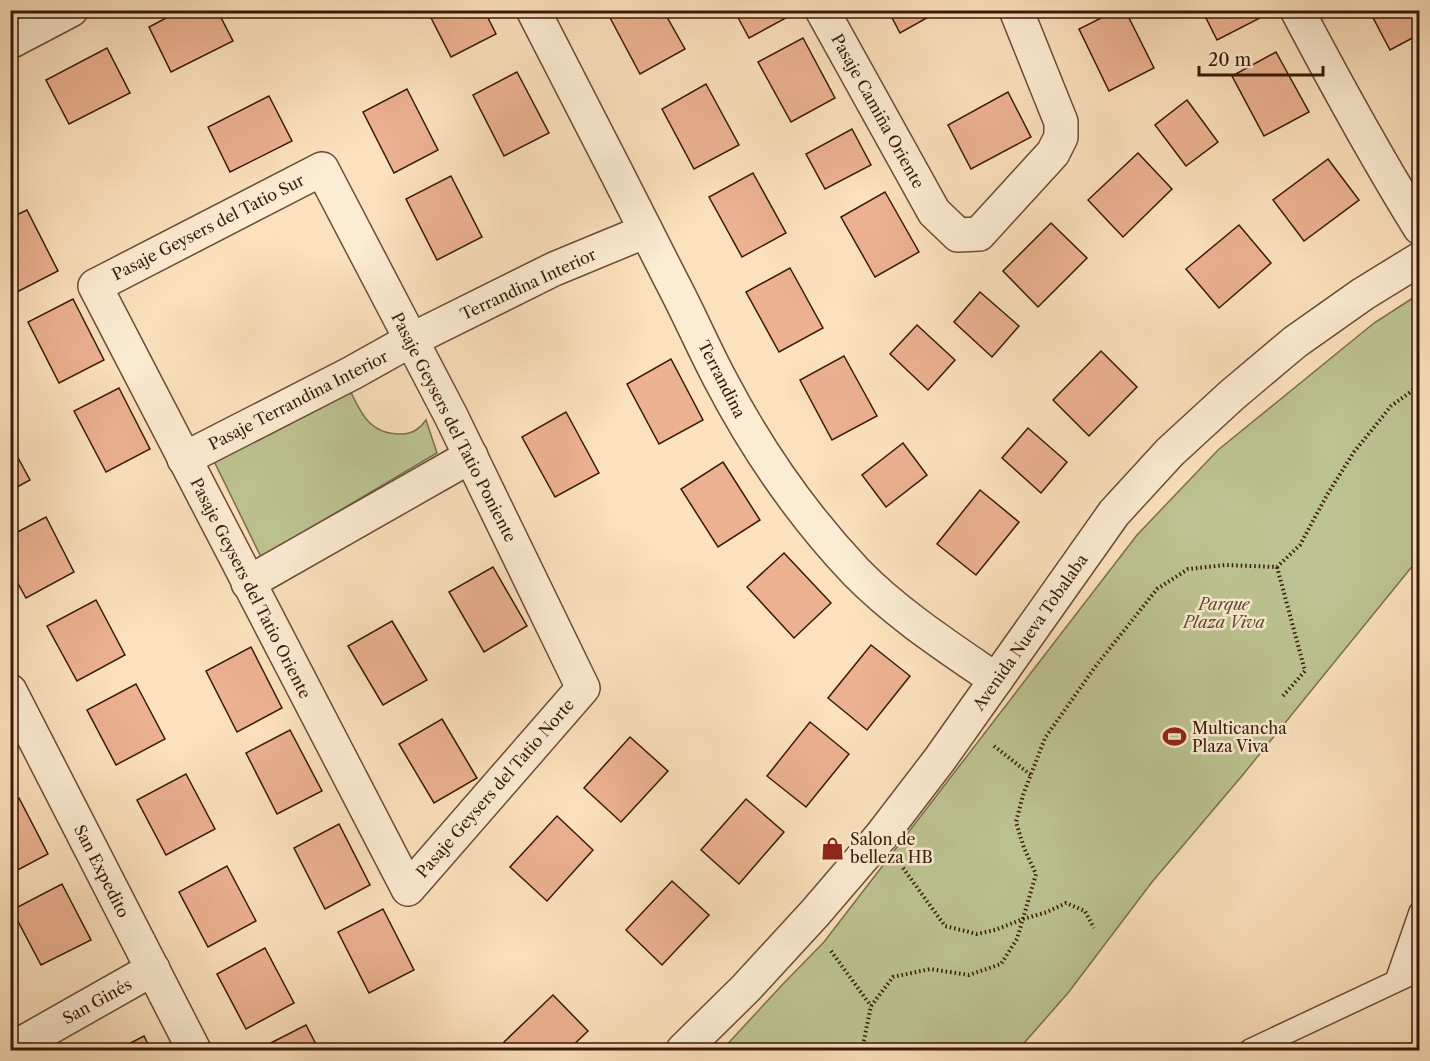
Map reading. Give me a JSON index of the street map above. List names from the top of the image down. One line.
{"streets":{"street":["Pasaje Camiña Oriente","Pasaje Geysers del Tatio Sur","Terrandina Interior","Terrandina","Pasaje Terrandina Interior","Pasaje Geysers del Tatio Poniente","Pasaje Geysers del Tatio Oriente","Avenida Nueva Tobalaba","Pasaje Geysers del Tatio Norte","San Expedito","San Ginés"]},"crossings":[["Pasaje Geysers del Tatio Sur","Pasaje Geysers del Tatio Poniente"],["Pasaje Geysers del Tatio Sur","Pasaje Geysers del Tatio Oriente"],["Terrandina Interior","Terrandina"],["Terrandina Interior","Pasaje Terrandina Interior"],["Terrandina Interior","Pasaje Geysers del Tatio Poniente"],["Terrandina","Avenida Nueva Tobalaba"],["Pasaje Terrandina Interior","Pasaje Geysers del Tatio Poniente"],["Pasaje Terrandina Interior","Pasaje Geysers del Tatio Oriente"],["Pasaje Geysers del Tatio Poniente","Pasaje Geysers del Tatio Norte"],["Pasaje Geysers del Tatio Oriente","Pasaje Geysers del Tatio Norte"],["San Expedito","San Ginés"]],"parks":["Parque Plaza Viva"],"places":{"sports":["Multicancha Plaza Viva"],"shop":["Salon de belleza HB"]},"scale_bar":"20 m"}
